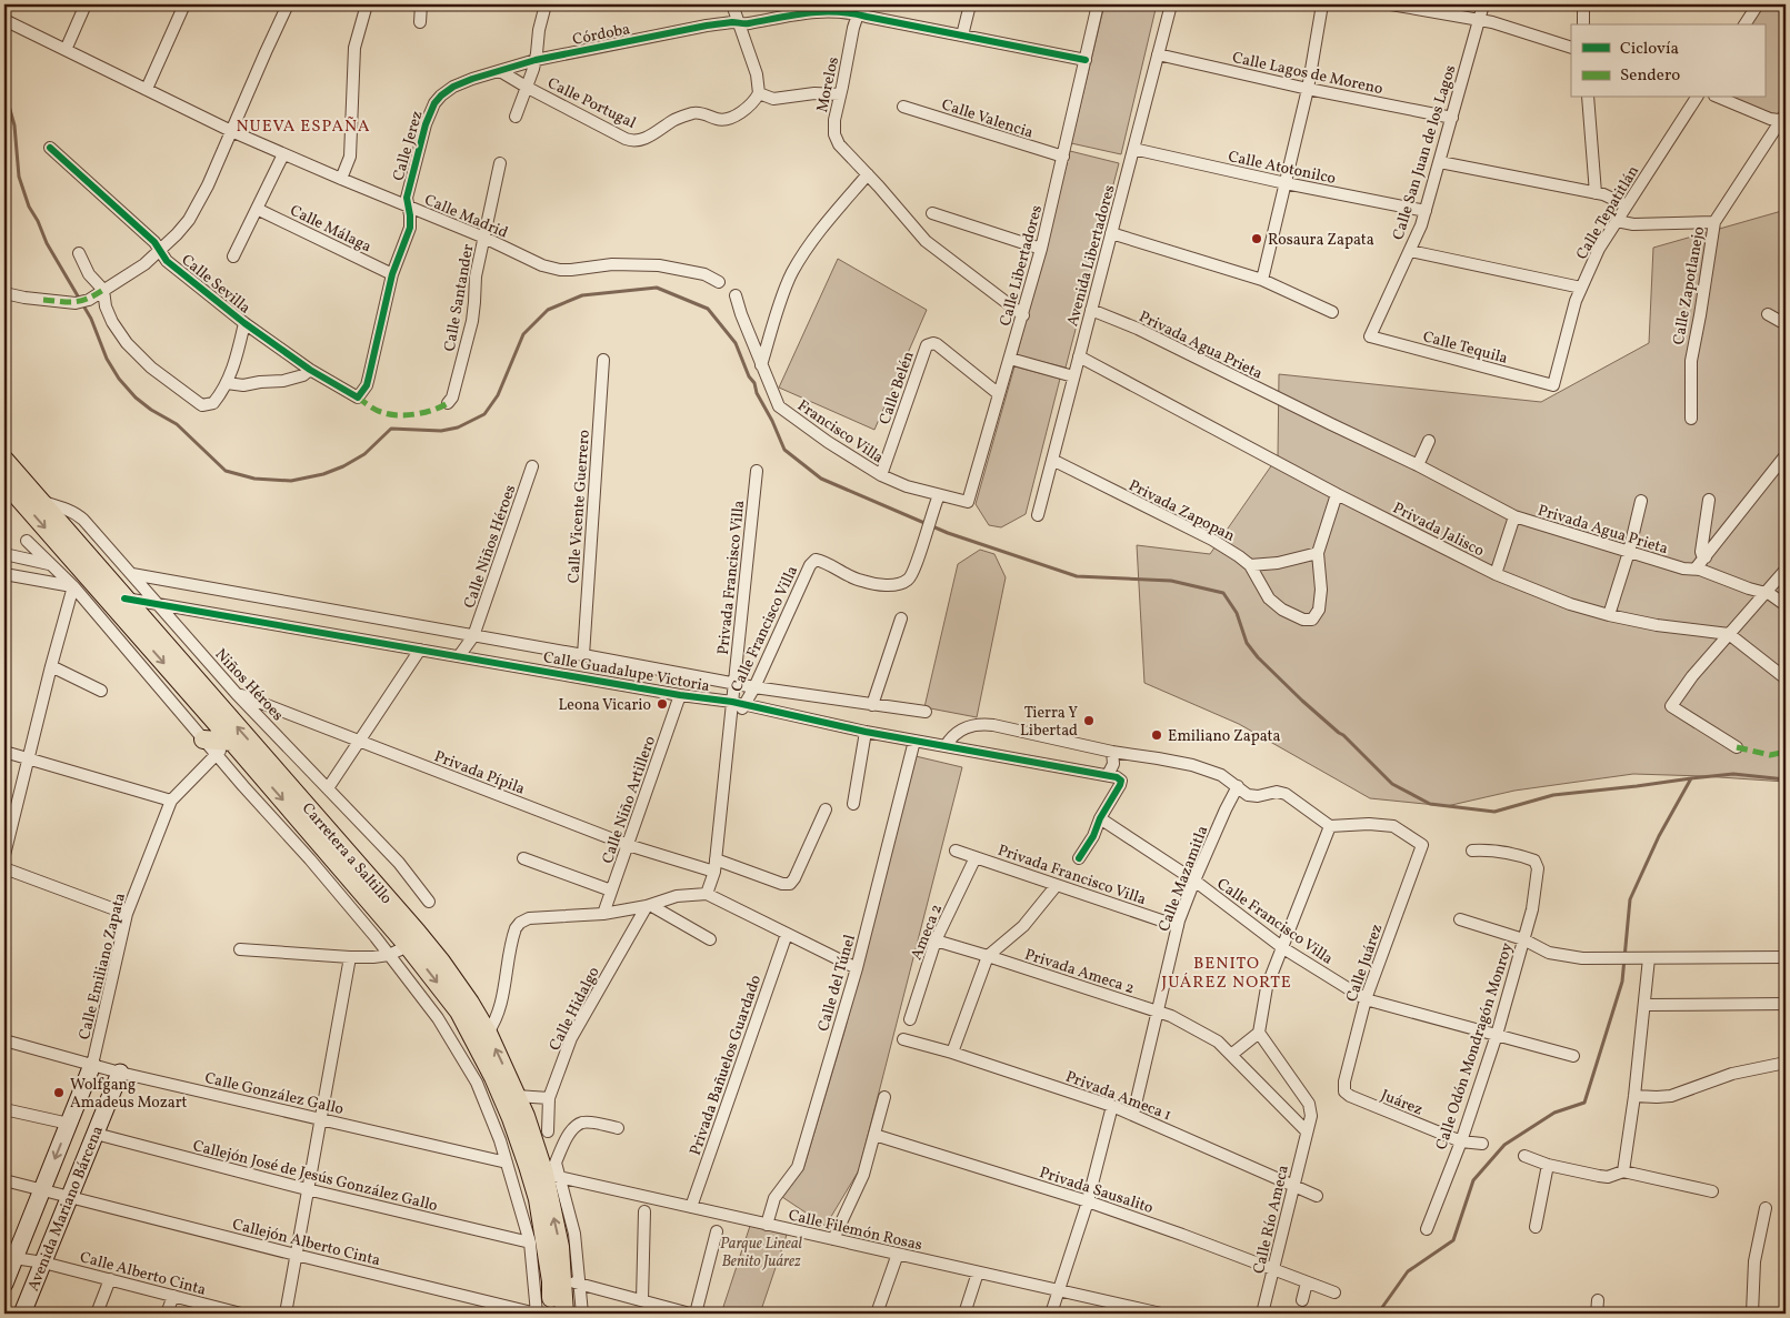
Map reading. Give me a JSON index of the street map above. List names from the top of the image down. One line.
{"streets":{"main road":["Carretera a Saltillo"],"street":["Córdoba","Calle Lagos de Moreno","Morelos","Calle Portugal","Calle Valencia","Calle Jerez","Calle San Juan de los Lagos","Calle Atotonilco","Calle Tepatitlán","Calle Madrid","Calle Málaga","Avenida Libertadores","Calle Libertadores","Calle Sevilla","Calle Zapotlanejo","Calle Santander","Privada Agua Prieta","Calle Tequila","Calle Belén","Francisco Villa","Calle Vicente Guerrero","Privada Zapopan","Privada Jalisco","Calle Niños Héroes","Privada Francisco Villa","Calle Francisco Villa","Calle Guadalupe Victoria","Niños Héroes","Privada Pípila","Calle Niño Artillero","Calle Mazamitla","Ameca 2","Calle Juárez","Calle Emiliano Zapata","Privada Ameca 2","Calle del Túnel","Calle Hidalgo","Calle Odón Mondragón Monroy","Privada Bañuelos Guardado","Calle González Gallo","Privada Ameca 1","Juárez","Callejón José de Jesús González Gallo","Privada Sausalito","Avenida Mariano Bárcena","Calle Río Ameca","Calle Filemón Rosas","Callejón Alberto Cinta","Calle Alberto Cinta"]},"crossings":[["Córdoba","Morelos"],["Córdoba","Calle Jerez"],["Córdoba","Calle Libertadores"],["Calle Lagos de Moreno","Calle San Juan de los Lagos"],["Calle Lagos de Moreno","Avenida Libertadores"],["Morelos","Calle Libertadores"],["Calle Portugal","Calle Jerez"],["Calle Valencia","Calle Libertadores"],["Calle Jerez","Calle Madrid"],["Calle Jerez","Calle Málaga"],["Calle Jerez","Calle Sevilla"],["Calle San Juan de los Lagos","Calle Atotonilco"],["Calle San Juan de los Lagos","Calle Tequila"],["Calle Atotonilco","Avenida Libertadores"],["Calle Tepatitlán","Calle Tequila"],["Calle Madrid","Calle Santander"],["Avenida Libertadores","Privada Agua Prieta"],["Avenida Libertadores","Privada Zapopan"],["Avenida Libertadores","Privada Jalisco"],["Calle Libertadores","Calle Belén"],["Calle Libertadores","Francisco Villa"],["Calle Libertadores","Calle Francisco Villa"],["Calle Belén","Francisco Villa"],["Francisco Villa","Calle Francisco Villa"],["Calle Vicente Guerrero","Calle Guadalupe Victoria"],["Privada Zapopan","Privada Jalisco"],["Calle Niños Héroes","Calle Guadalupe Victoria"],["Privada Francisco Villa","Calle Francisco Villa"],["Privada Francisco Villa","Calle Guadalupe Victoria"],["Privada Francisco Villa","Calle Mazamitla"],["Privada Francisco Villa","Ameca 2"],["Calle Francisco Villa","Calle Guadalupe Victoria"],["Calle Francisco Villa","Calle Mazamitla"],["Calle Francisco Villa","Calle Juárez"],["Calle Francisco Villa","Calle Odón Mondragón Monroy"],["Calle Guadalupe Victoria","Niños Héroes"],["Calle Guadalupe Victoria","Calle Niño Artillero"],["Calle Guadalupe Victoria","Carretera a Saltillo"],["Calle Guadalupe Victoria","Calle del Túnel"],["Niños Héroes","Privada Pípila"],["Niños Héroes","Carretera a Saltillo"],["Privada Pípila","Calle Niño Artillero"],["Carretera a Saltillo","Calle Emiliano Zapata"],["Carretera a Saltillo","Calle Filemón Rosas"],["Calle Mazamitla","Privada Ameca 2"],["Calle Mazamitla","Privada Ameca 1"],["Ameca 2","Privada Ameca 2"],["Calle Juárez","Juárez"],["Calle Emiliano Zapata","Calle González Gallo"],["Calle Emiliano Zapata","Avenida Mariano Bárcena"],["Privada Ameca 2","Calle Río Ameca"],["Calle del Túnel","Calle Filemón Rosas"],["Calle Odón Mondragón Monroy","Juárez"],["Privada Bañuelos Guardado","Calle Filemón Rosas"],["Calle González Gallo","Avenida Mariano Bárcena"],["Privada Ameca 1","Calle Río Ameca"],["Callejón José de Jesús González Gallo","Avenida Mariano Bárcena"],["Privada Sausalito","Calle Río Ameca"],["Avenida Mariano Bárcena","Callejón Alberto Cinta"],["Avenida Mariano Bárcena","Calle Alberto Cinta"]],"districts":["NUEVA ESPAÑA","BENITO JUÁREZ NORTE"],"parks":["Parque Lineal Benito Juárez"],"places":["Rosaura Zapata","Leona Vicario","Tierra Y Libertad","Emiliano Zapata","Wolfgang Amadeus Mozart"],"legend":["Ciclovía","Sendero"]}
